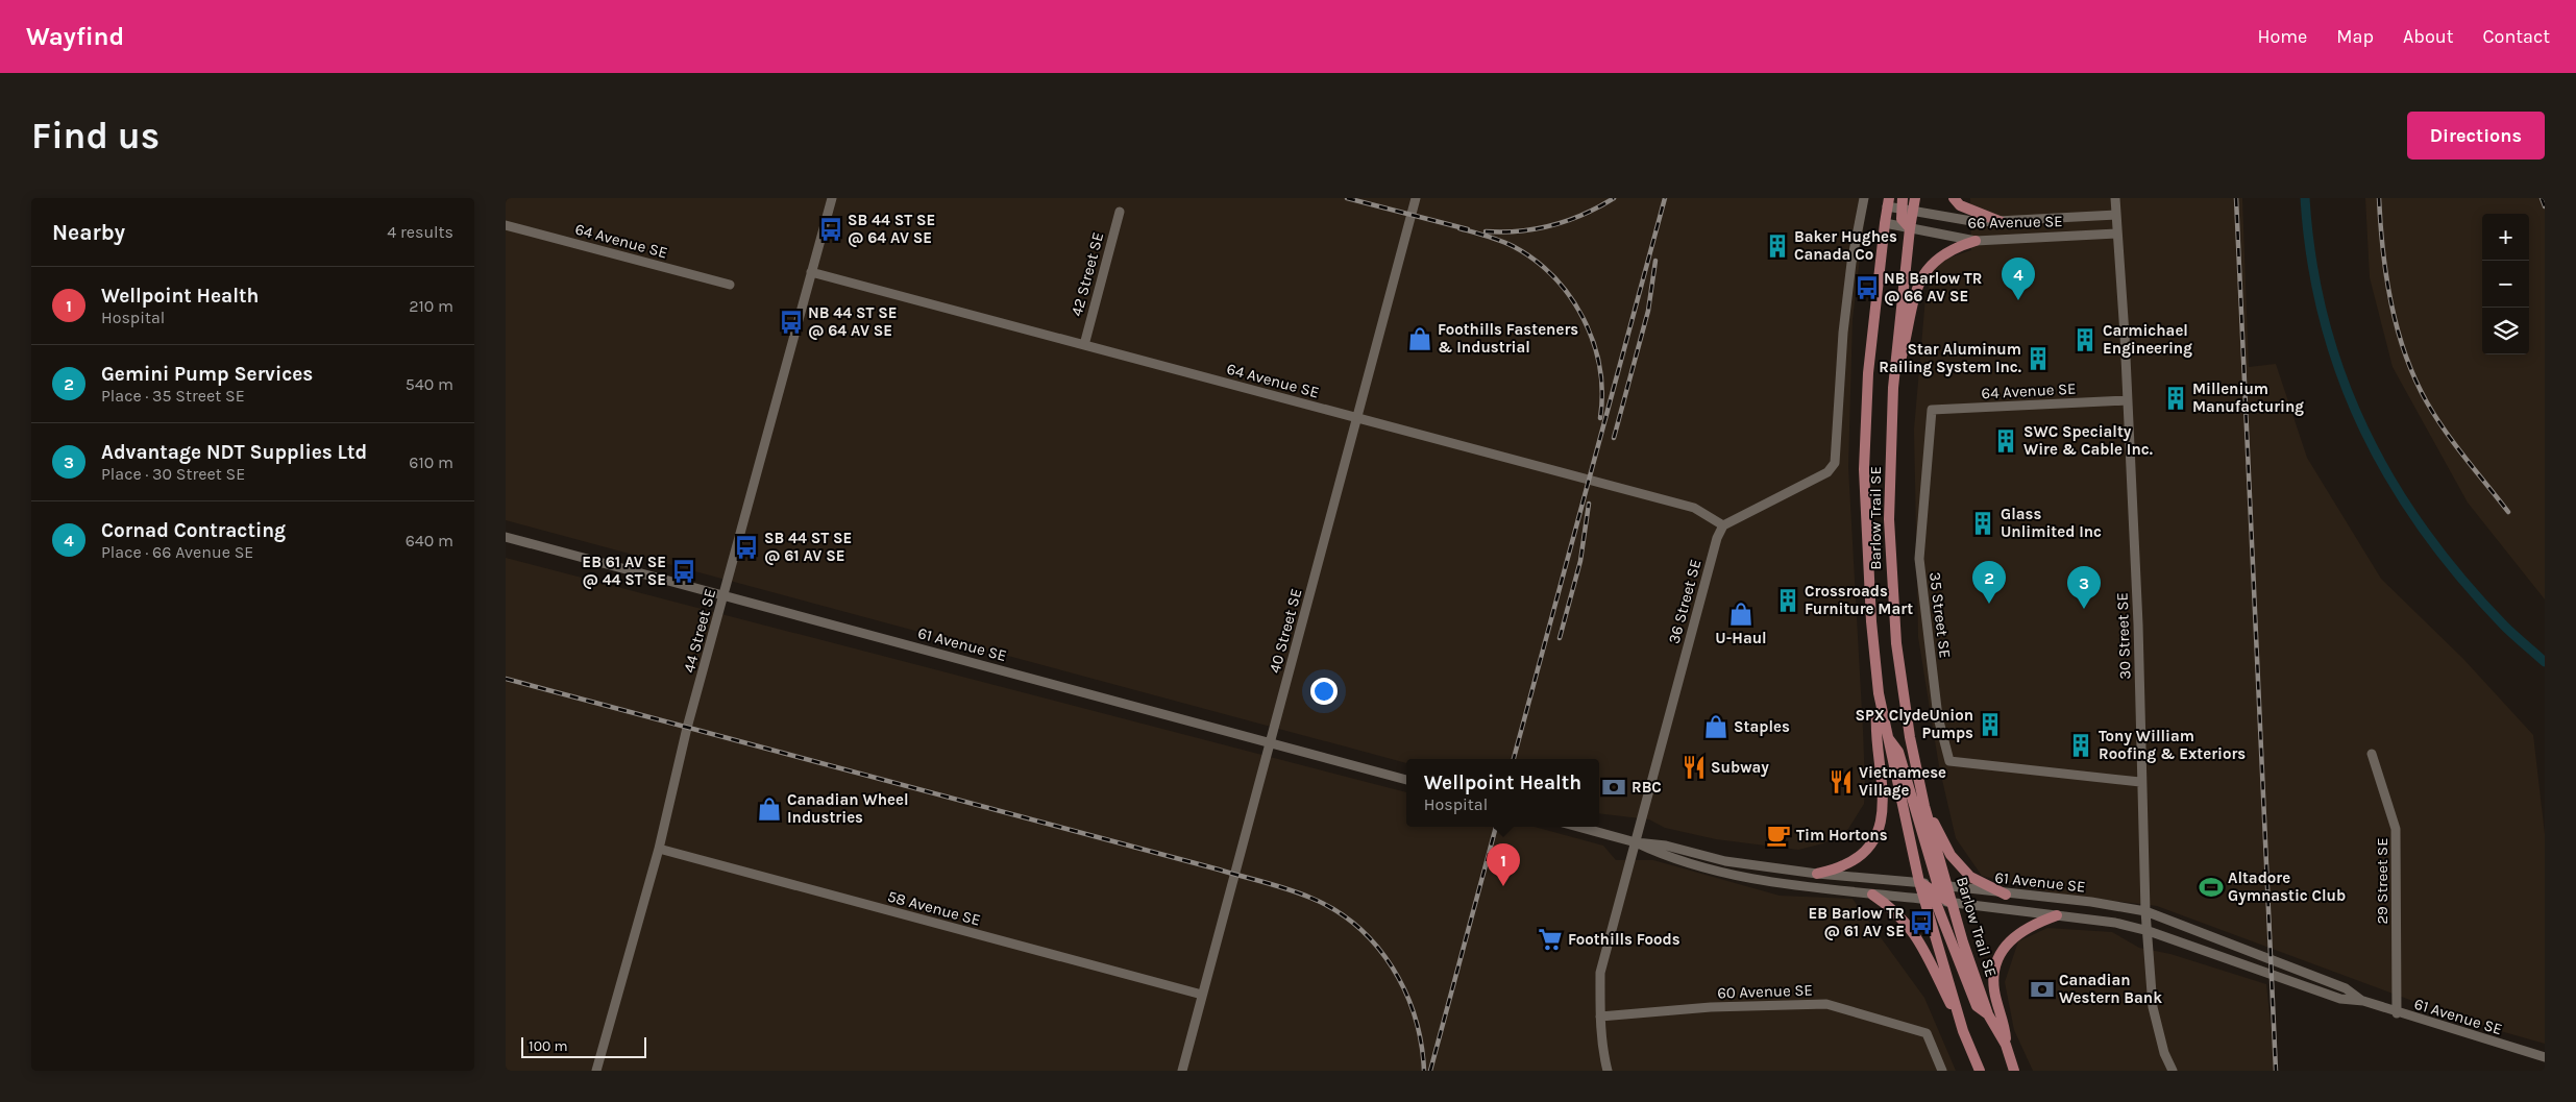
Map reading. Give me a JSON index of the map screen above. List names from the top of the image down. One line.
{"streets":{"main road":["Barlow Trail SE"],"street":["66 Avenue SE","64 Avenue SE","42 Street SE","36 Street SE","35 Street SE","44 Street SE","40 Street SE","30 Street SE","61 Avenue SE","29 Street SE","58 Avenue SE","60 Avenue SE"]},"crossings":[["66 Avenue SE","Barlow Trail SE"],["66 Avenue SE","30 Street SE"],["64 Avenue SE","42 Street SE"],["64 Avenue SE","36 Street SE"],["64 Avenue SE","35 Street SE"],["64 Avenue SE","44 Street SE"],["64 Avenue SE","40 Street SE"],["64 Avenue SE","30 Street SE"],["Barlow Trail SE","61 Avenue SE"],["36 Street SE","61 Avenue SE"],["36 Street SE","60 Avenue SE"],["35 Street SE","30 Street SE"],["44 Street SE","61 Avenue SE"],["44 Street SE","58 Avenue SE"],["40 Street SE","61 Avenue SE"],["40 Street SE","58 Avenue SE"],["30 Street SE","61 Avenue SE"],["61 Avenue SE","29 Street SE"]],"places":{"bus stop":["SB 44 ST SE @ 64 AV SE","NB Barlow TR @ 66 AV SE","NB 44 ST SE @ 64 AV SE","SB 44 ST SE @ 61 AV SE","EB 61 AV SE @ 44 ST SE","EB Barlow TR @ 61 AV SE"],"building":["Baker Hughes Canada Co","Carmichael Engineering","Star Aluminum Railing System Inc.","Millenium Manufacturing","SWC Specialty Wire & Cable Inc.","Glass Unlimited Inc","Crossroads Furniture Mart","SPX ClydeUnion Pumps","Tony William Roofing & Exteriors"],"shop":["Foothills Fasteners & Industrial","U-Haul","Staples","Canadian Wheel Industries"],"restaurant":["Subway","Vietnamese Village"],"bank":["RBC","Canadian Western Bank"],"cafe":["Tim Hortons"],"sports":["Altadore Gymnastic Club"],"supermarket":["Foothills Foods"]},"scale_bar":"100 m","page":{"header":"Wayfind","nav":["Home","Map","About","Contact"],"buttons":"Directions","title":"Find us","heading":["Nearby","4 results"],"map_buttons":["+","−"],"pins":["4","2","3","1"],"list":[{"mark":"1","name":"Wellpoint Health","note":"Hospital","value":"210 m"},{"mark":"2","name":"Gemini Pump Services","note":"Place · 35 Street SE","value":"540 m"},{"mark":"3","name":"Advantage NDT Supplies Ltd","note":"Place · 30 Street SE","value":"610 m"},{"mark":"4","name":"Cornad Contracting","note":"Place · 66 Avenue SE","value":"640 m"}],"popup":["Wellpoint Health","Hospital"],"scale":"100 m"}}
